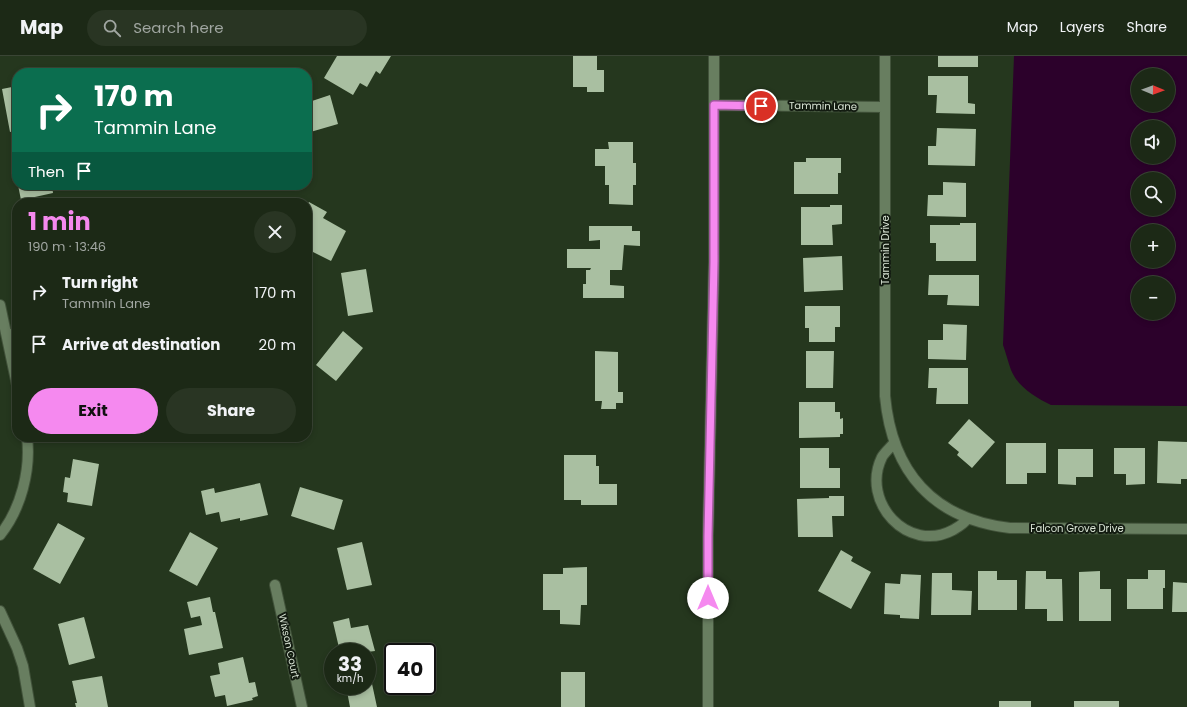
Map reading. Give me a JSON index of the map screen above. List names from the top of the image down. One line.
{"streets":{"street":["Tammin Lane","Tammin Drive","Falcon Grove Drive","Wixson Court"]},"crossings":[["Tammin Lane","Tammin Drive"],["Tammin Drive","Falcon Grove Drive"]],"north":"right","page":{"header":"Map","search":"Search here","nav":["Map","Layers","Share"],"map_buttons":["+","−"],"turn":["170 m","Tammin Lane"],"then":"Then","heading":["1 min","190 m · 13:46"],"list":[{"name":"Turn right","note":"Tammin Lane","value":"170 m"},{"name":"Arrive at destination","value":"20 m"}],"buttons":["Exit","Share"],"speed":"33 km/h","limit":"40"}}
